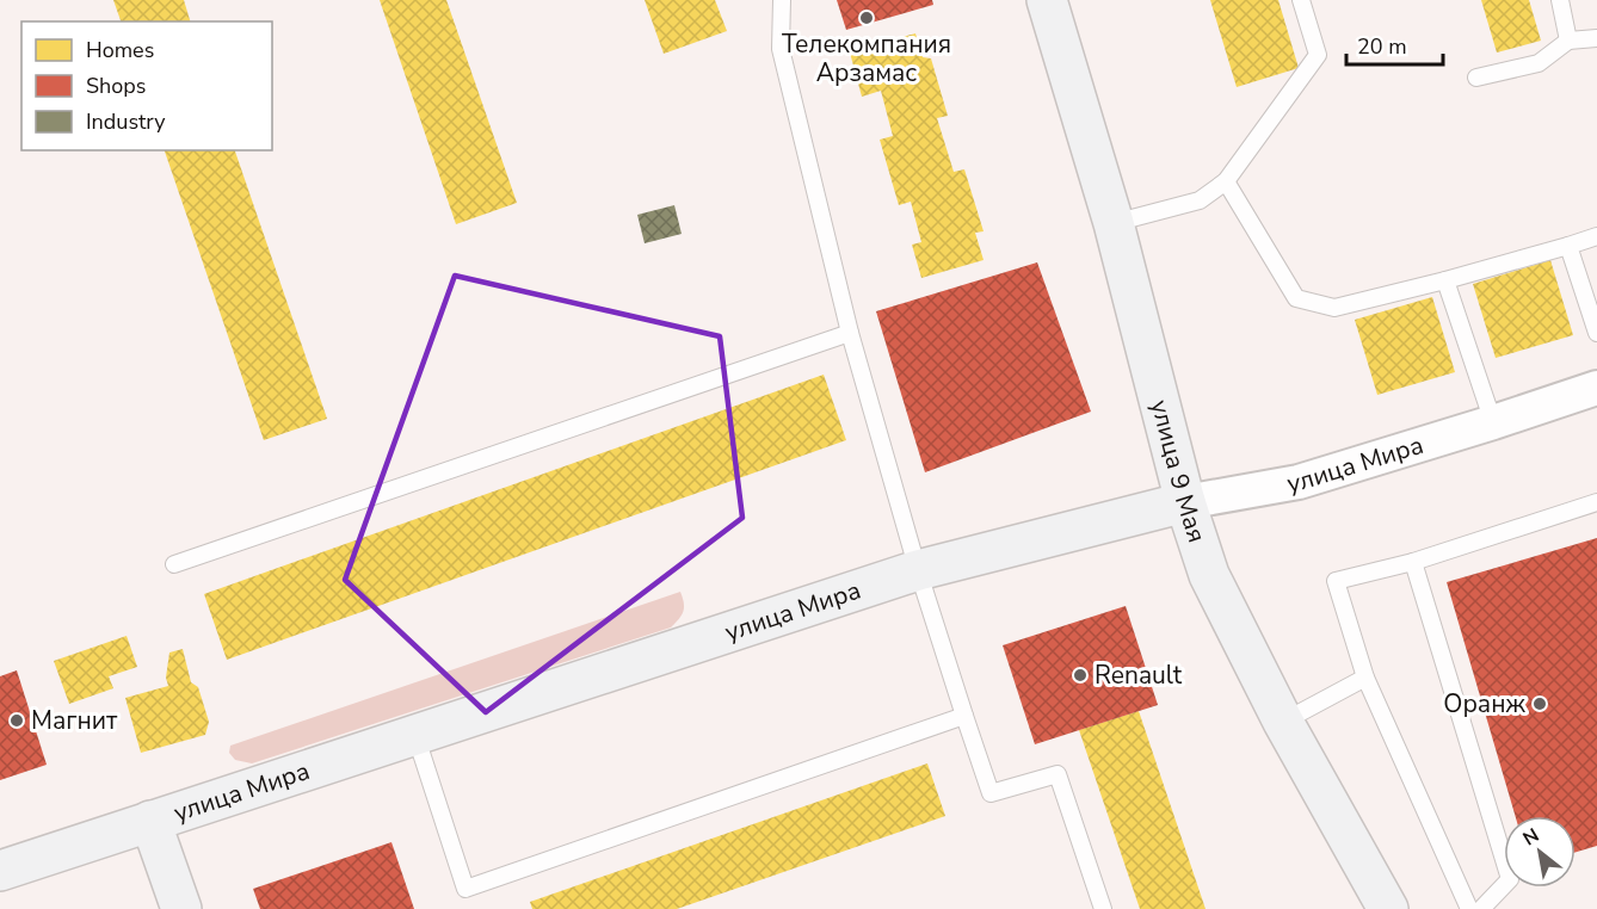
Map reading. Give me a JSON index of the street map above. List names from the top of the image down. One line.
{"streets":{"street":["улица Мира","улица 9 Мая"]},"crossings":[["улица Мира","улица 9 Мая"]],"places":["Телекомпания Арзамас","Renault","Оранж","Магнит"],"legend":["Homes","Shops","Industry"],"scale_bar":"20 m","north":"top left"}
